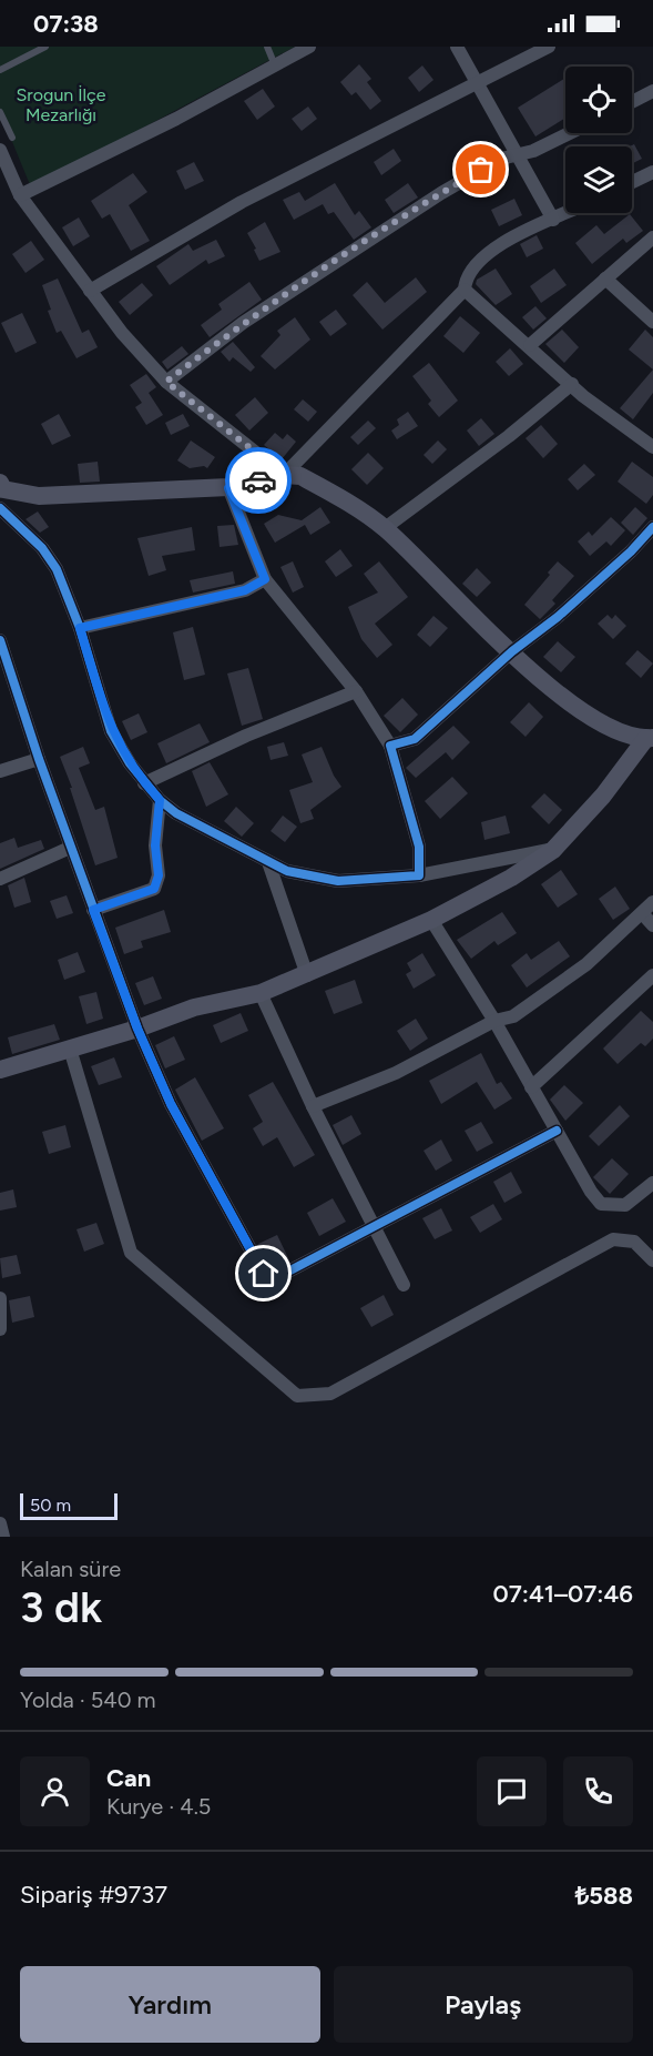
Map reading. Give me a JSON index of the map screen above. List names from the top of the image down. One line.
{"parks":["Srogun İlçe Mezarlığı"],"scale_bar":"50 m","page":{"status":"07:38","scale":"50 m","heading":["3 dk","Kalan süre","07:41–07:46"],"panel":["Can","Kurye · 4.5","Sipariş #9737","₺588"],"bar":"Yolda · 540 m","buttons":["Yardım","Paylaş"]}}
